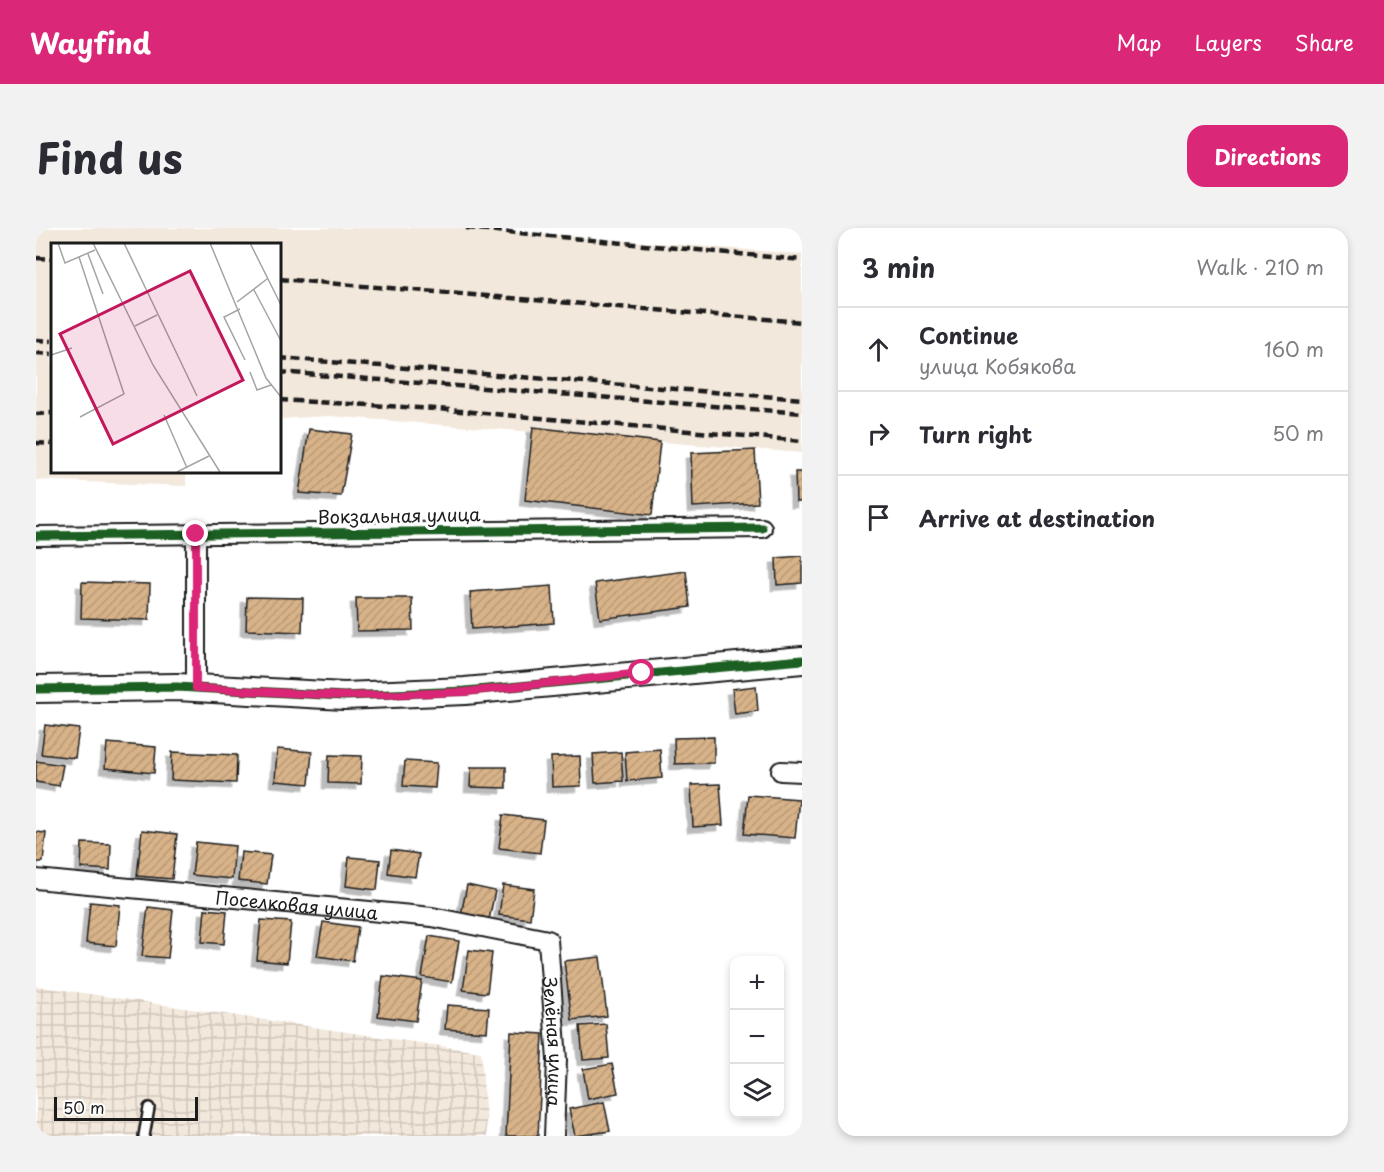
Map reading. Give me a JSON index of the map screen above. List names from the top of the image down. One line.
{"streets":{"street":["Вокзальная улица","Поселковая улица","Зелёная улица"]},"crossings":[["Поселковая улица","Зелёная улица"]],"scale_bar":"50 m","page":{"header":"Wayfind","nav":["Map","Layers","Share"],"title":"Find us","buttons":"Directions","heading":["3 min","Walk · 210 m"],"list":[["Continue","улица Кобякова","160 m"],["Turn right","50 m"],"Arrive at destination"],"map_buttons":["+","−"],"scale":"50 m"}}
